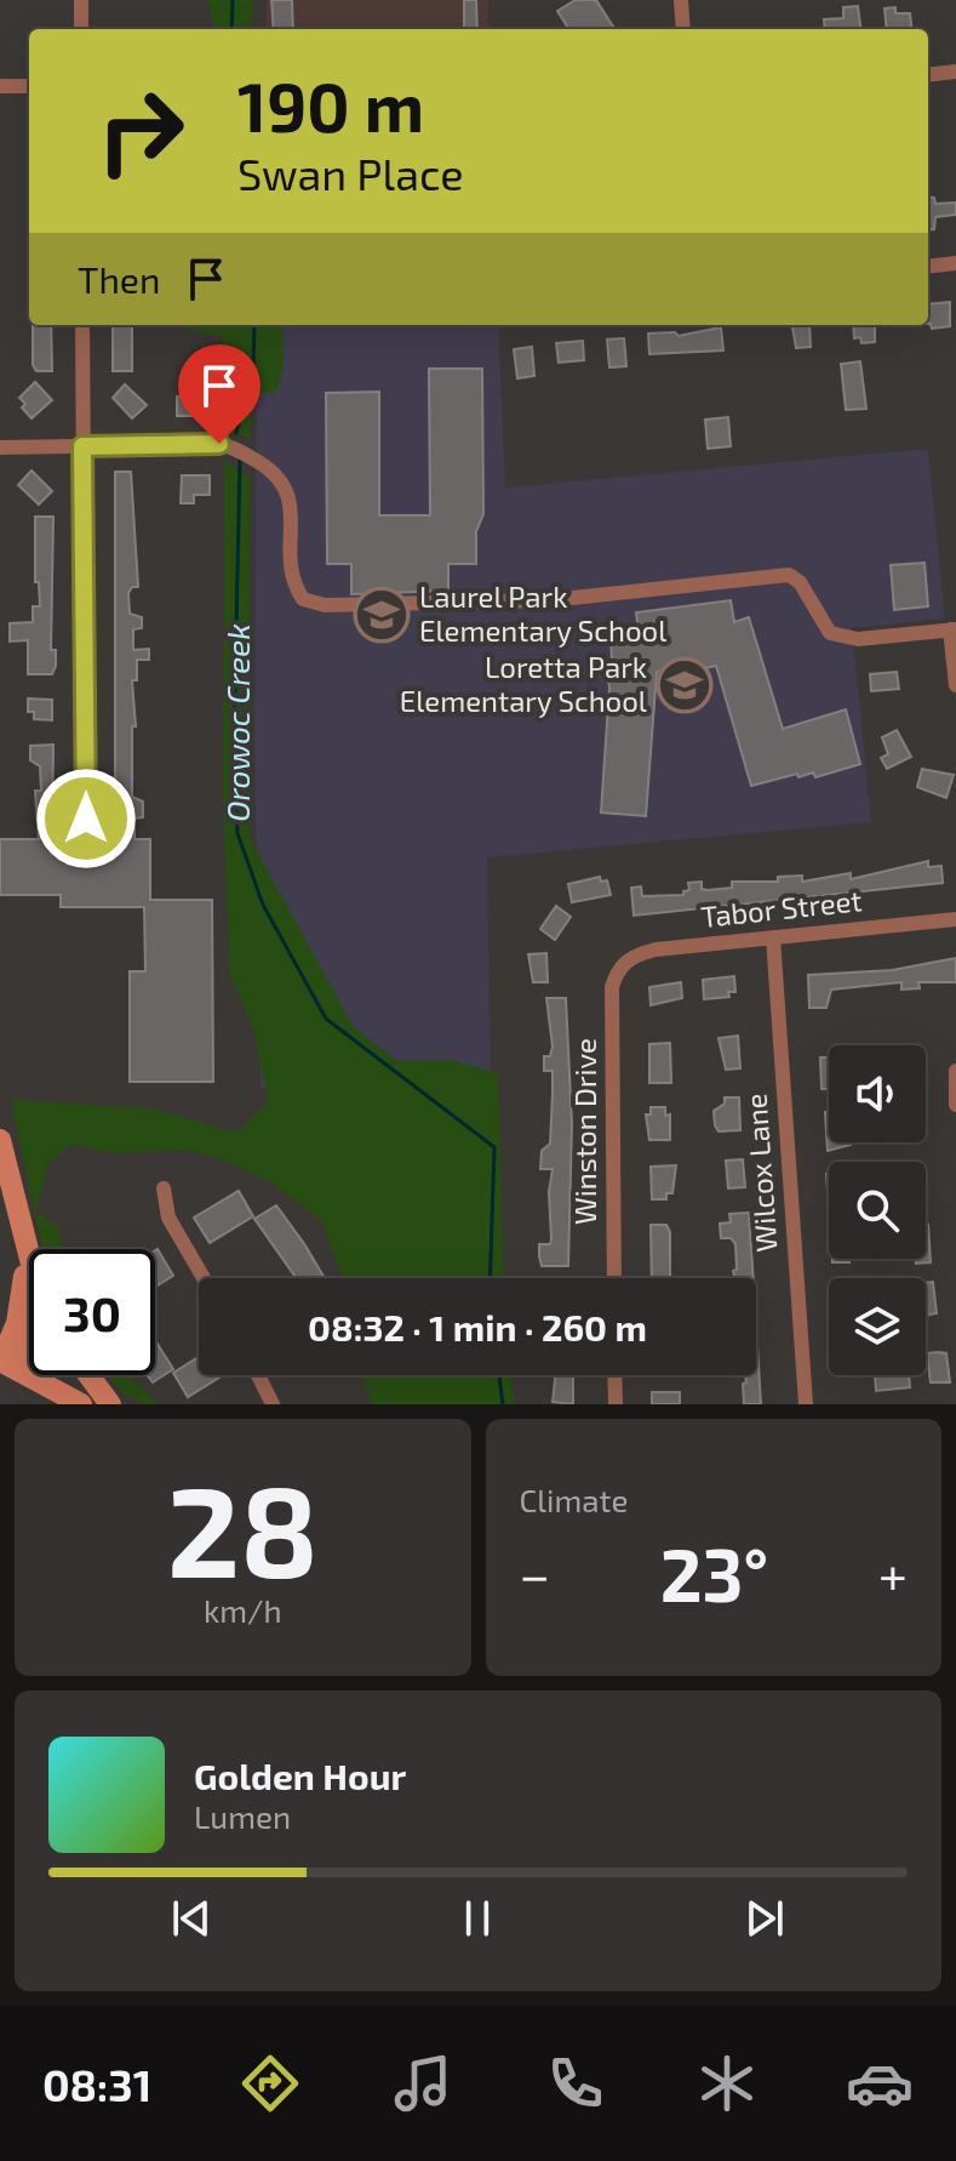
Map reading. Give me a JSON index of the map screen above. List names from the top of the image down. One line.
{"streets":{"street":["Tabor Street","Winston Drive","Wilcox Lane"]},"crossings":[["Tabor Street","Winston Drive"],["Tabor Street","Wilcox Lane"]],"water":["Orowoc Creek"],"places":{"school or university":["Laurel Park Elementary School","Loretta Park Elementary School"]},"page":{"turn":["190 m","Swan Place"],"then":"Then","limit":"30","trip":"08:32 · 1 min · 260 m","tile":[["28","km/h"],"Climate"],"heat":["−","23°","+"],"song":["Golden Hour","Lumen"],"tabs":"08:31"}}
